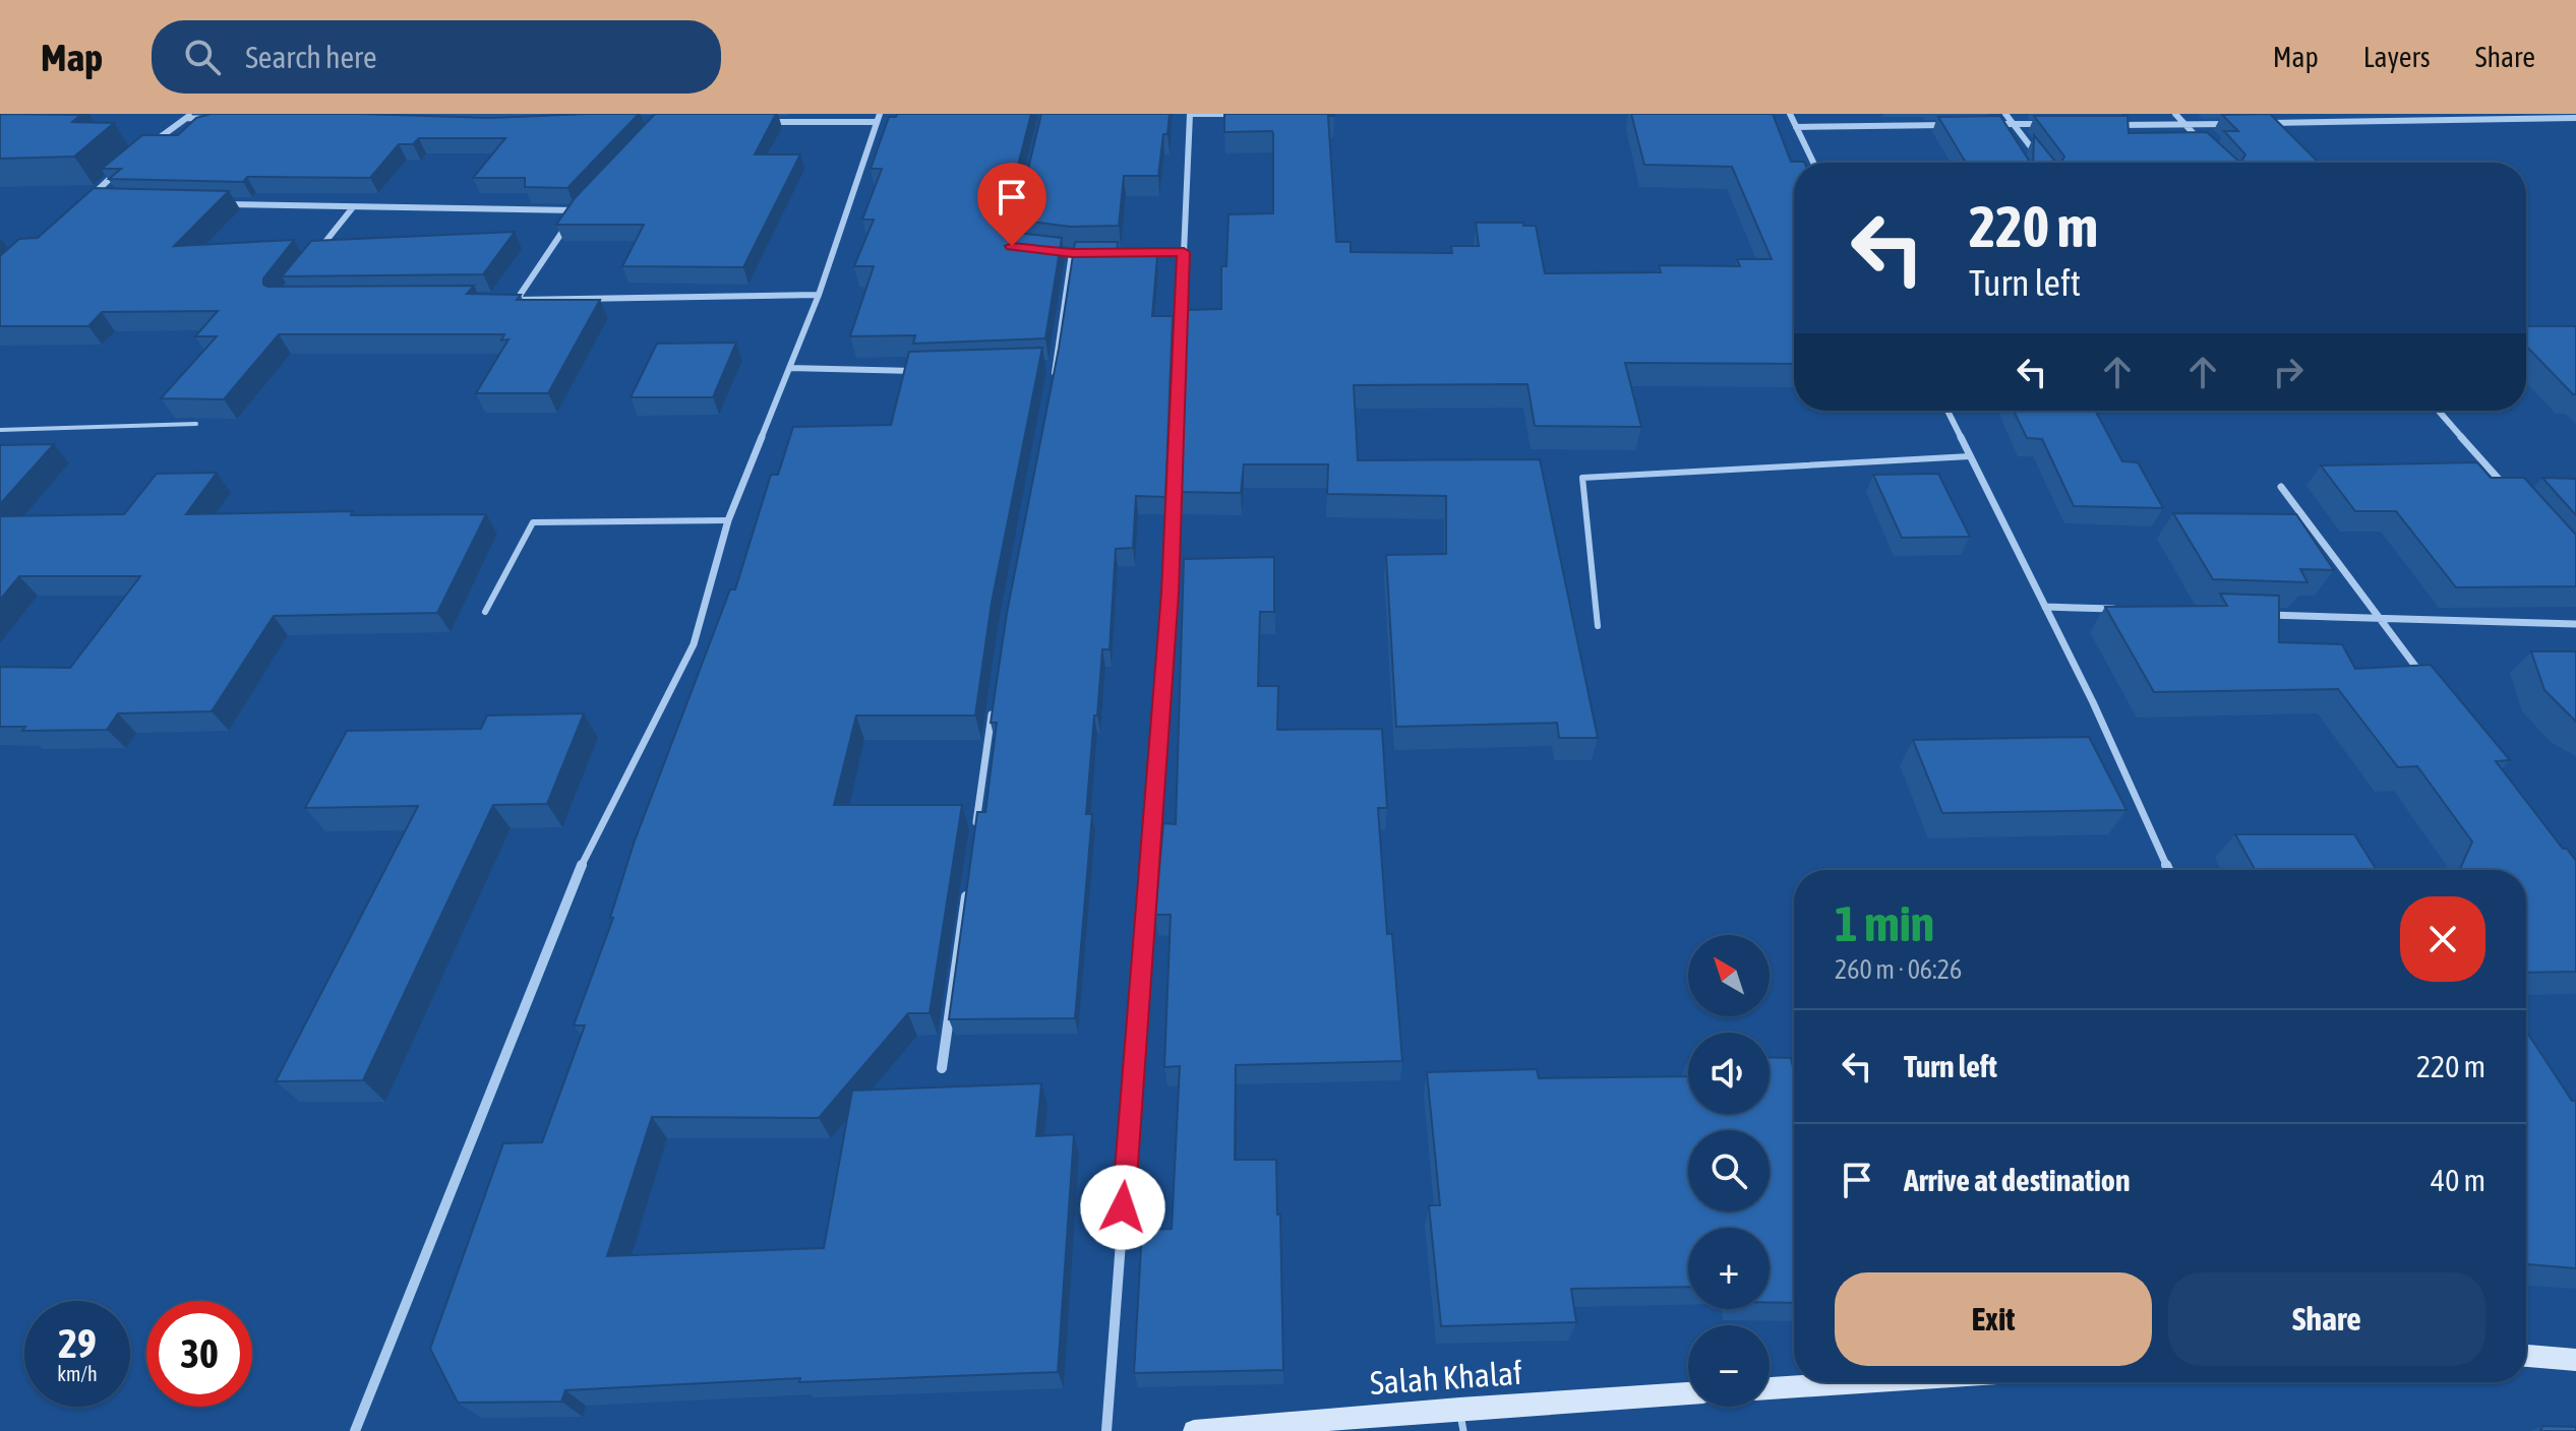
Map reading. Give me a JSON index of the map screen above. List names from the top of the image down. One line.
{"streets":{"main road":["Salah Khalaf"]},"north":"top left","page":{"header":"Map","search":"Search here","nav":["Map","Layers","Share"],"turn":["220 m","Turn left"],"heading":["1 min","260 m · 06:26"],"map_buttons":["+","−"],"list":[{"name":"Turn left","value":"220 m"},{"name":"Arrive at destination","value":"40 m"}],"buttons":["Exit","Share"],"speed":"29 km/h","limit":"30"}}
